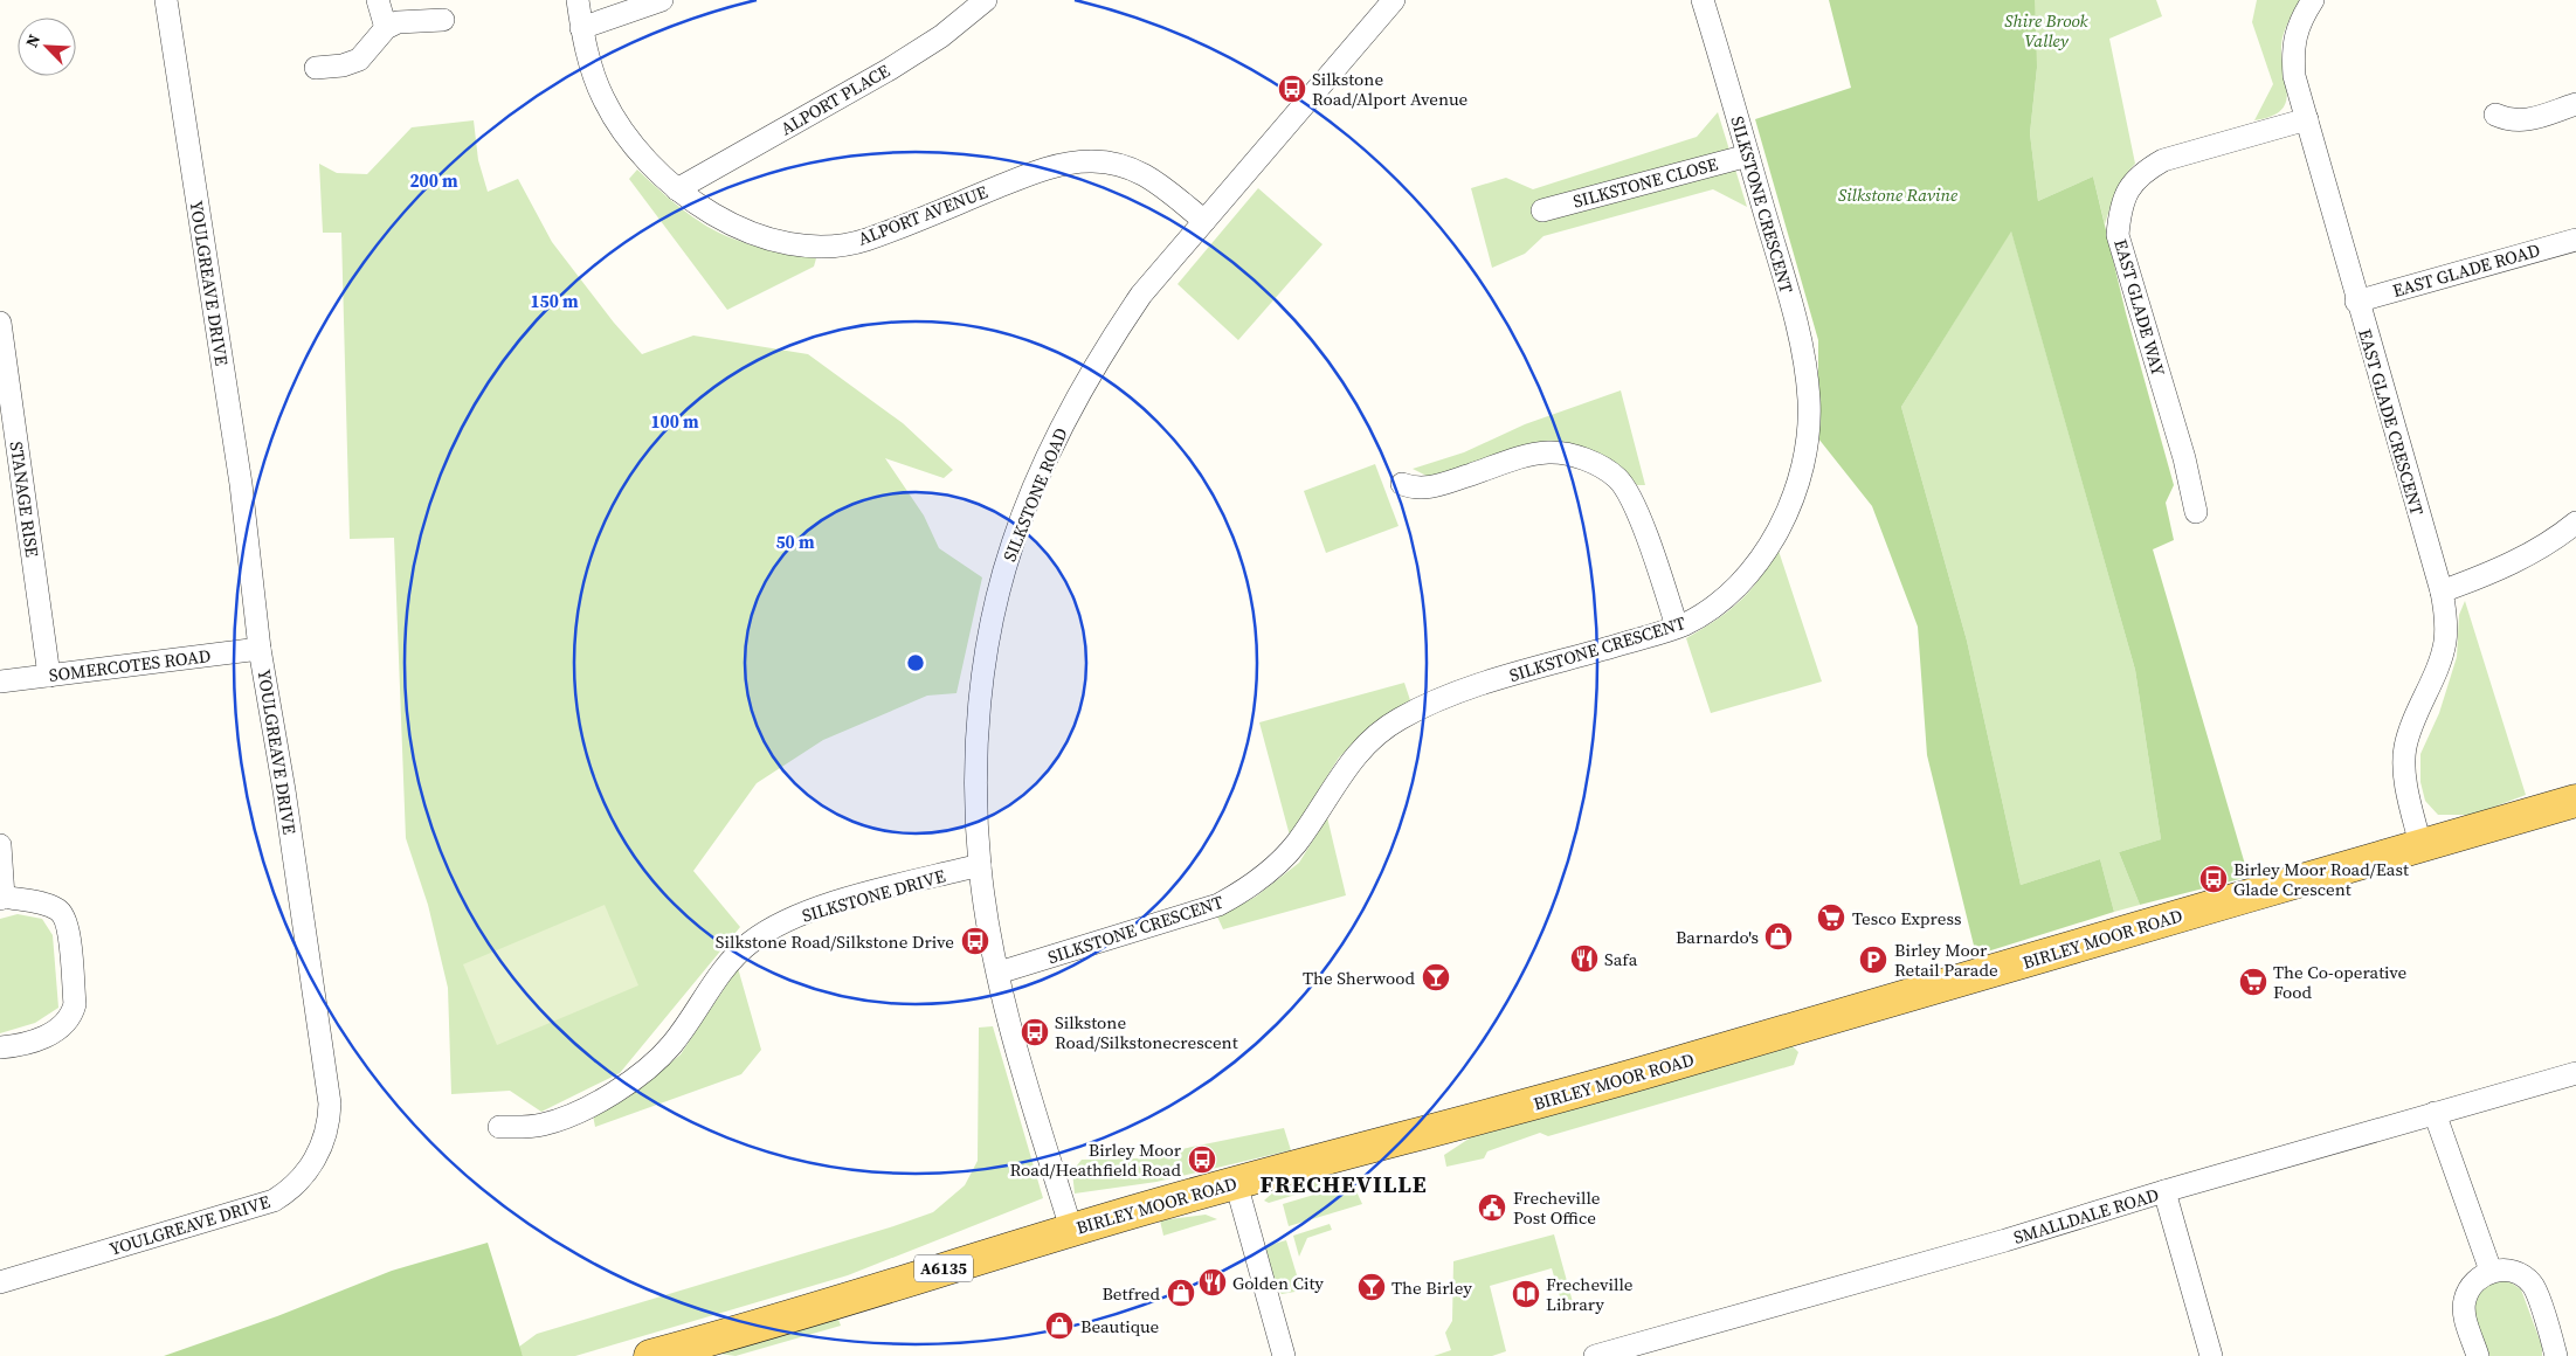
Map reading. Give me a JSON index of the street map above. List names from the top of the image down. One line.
{"streets":{"main road":["BIRLEY MOOR ROAD","A6135"],"street":["ALPORT PLACE","SILKSTONE CLOSE","SILKSTONE CRESCENT","ALPORT AVENUE","EAST GLADE ROAD","YOULGREAVE DRIVE","EAST GLADE WAY","EAST GLADE CRESCENT","SILKSTONE ROAD","STANAGE RISE","SOMERCOTES ROAD","SILKSTONE DRIVE","SMALLDALE ROAD"]},"crossings":[["ALPORT PLACE","ALPORT AVENUE"],["SILKSTONE CLOSE","SILKSTONE CRESCENT"],["SILKSTONE CRESCENT","SILKSTONE ROAD"],["ALPORT AVENUE","SILKSTONE ROAD"],["EAST GLADE ROAD","EAST GLADE CRESCENT"],["YOULGREAVE DRIVE","SOMERCOTES ROAD"],["EAST GLADE WAY","EAST GLADE CRESCENT"],["EAST GLADE CRESCENT","BIRLEY MOOR ROAD"],["SILKSTONE ROAD","SILKSTONE DRIVE"],["SILKSTONE ROAD","BIRLEY MOOR ROAD"],["STANAGE RISE","SOMERCOTES ROAD"]],"districts":["FRECHEVILLE"],"parks":["Shire Brook Valley","Silkstone Ravine"],"places":{"bus stop":["Silkstone Road/Alport Avenue","Birley Moor Road/East Glade Crescent","Silkstone Road/Silkstone Drive","Silkstone Road/Silkstonecrescent","Birley Moor Road/Heathfield Road"],"supermarket":["Tesco Express","The Co-operative Food"],"shop":["Barnardo's","Betfred","Beautique"],"restaurant":["Safa","Golden City"],"parking":["Birley Moor Retail Parade"],"bar":["The Sherwood","The Birley"],"public building":["Frecheville Post Office"],"library":["Frecheville Library"]},"north":"top left","rings":["200 m","150 m","100 m","50 m"]}
